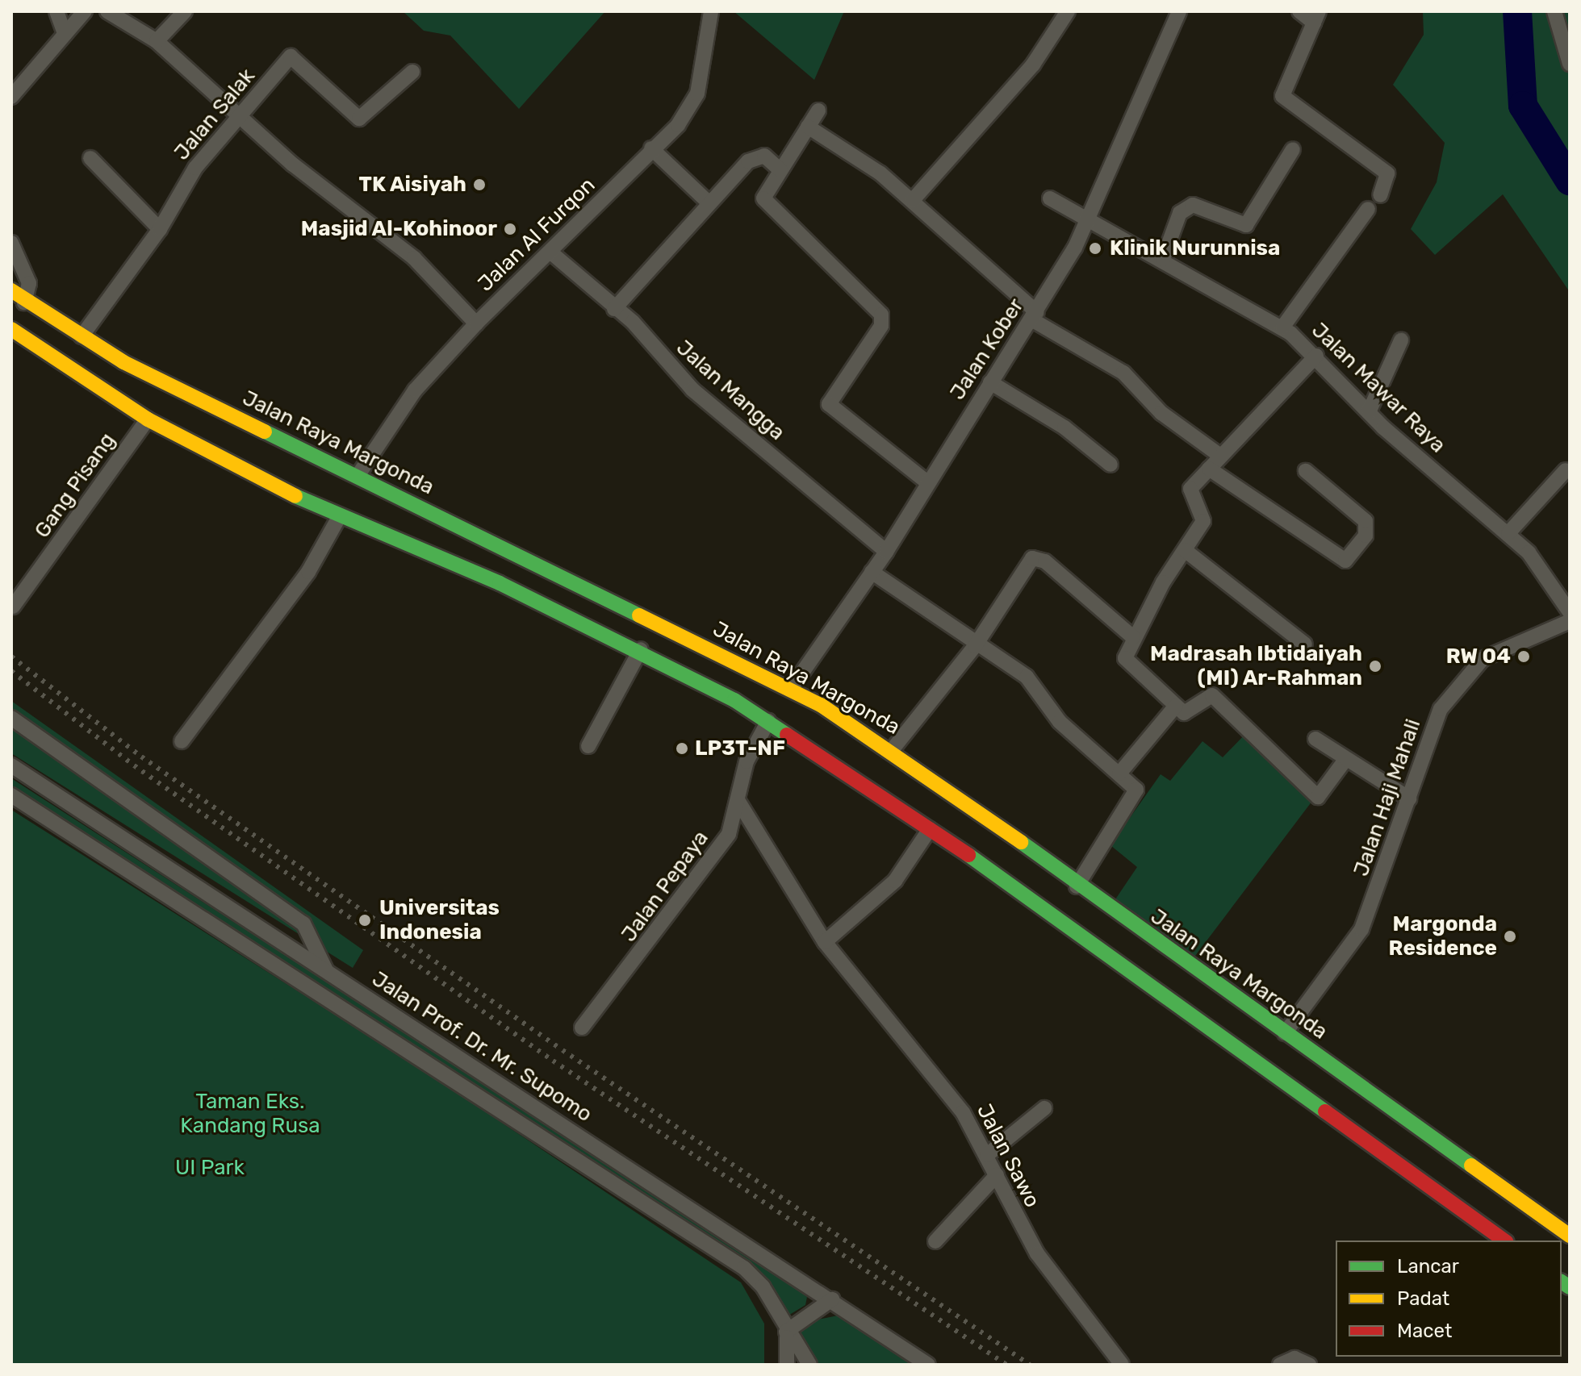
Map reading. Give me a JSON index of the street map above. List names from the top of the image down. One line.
{"streets":{"main road":["Jalan Raya Margonda"],"street":["Jalan Salak","Jalan Al Furqon","Jalan Kober","Jalan Mawar Raya","Jalan Mangga","Gang Pisang","Jalan Haji Mahali","Jalan Pepaya","Jalan Prof. Dr. Mr. Supomo","Jalan Sawo"]},"crossings":[["Jalan Salak","Jalan Raya Margonda"],["Jalan Al Furqon","Jalan Mangga"],["Jalan Al Furqon","Jalan Raya Margonda"],["Jalan Kober","Jalan Mawar Raya"],["Jalan Kober","Jalan Mangga"],["Jalan Kober","Jalan Raya Margonda"],["Jalan Raya Margonda","Jalan Haji Mahali"],["Jalan Pepaya","Jalan Sawo"]],"parks":["Taman Eks. Kandang Rusa","UI Park"],"places":["TK Aisiyah","Masjid Al-Kohinoor","Klinik Nurunnisa","RW 04","Madrasah Ibtidaiyah (MI) Ar-Rahman","LP3T-NF","Universitas Indonesia","Margonda Residence"],"legend":["Lancar","Padat","Macet"]}
